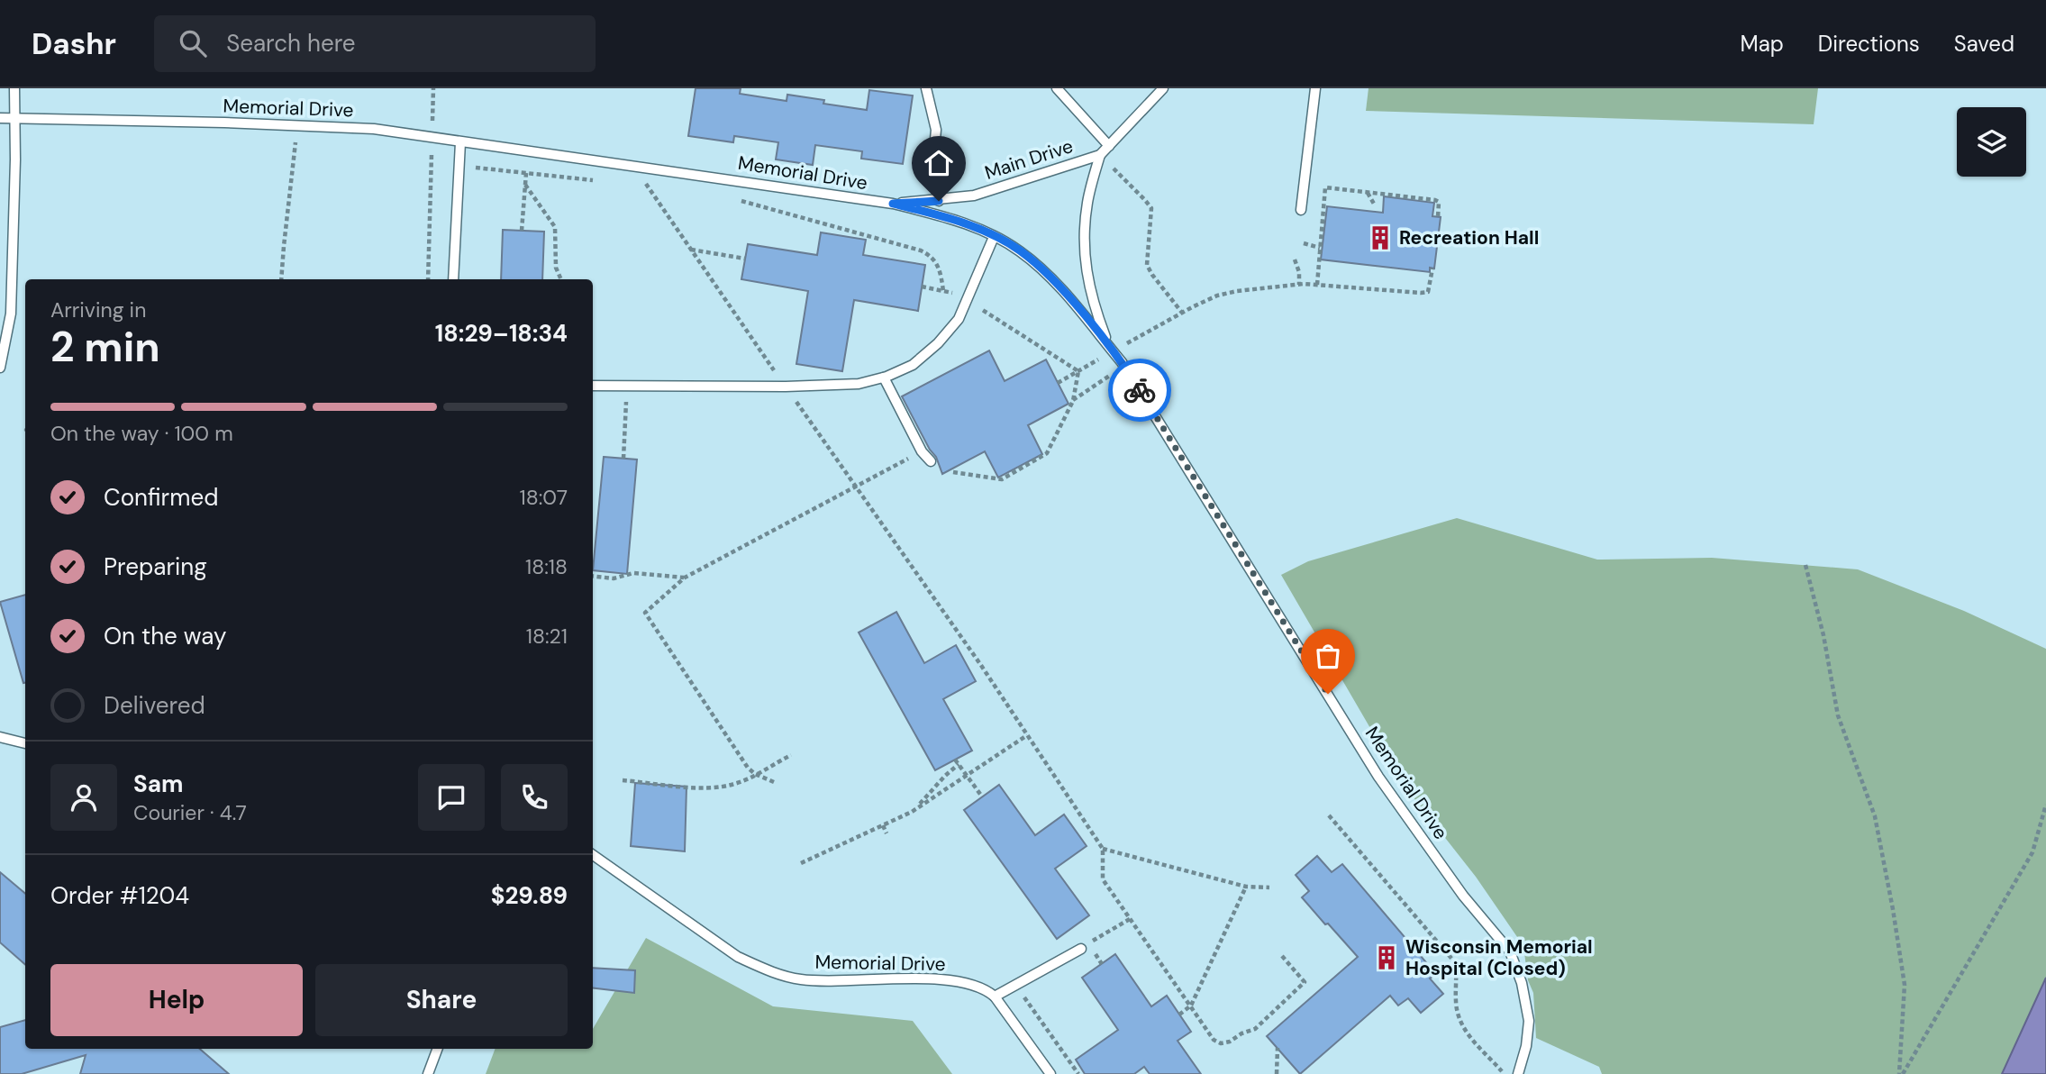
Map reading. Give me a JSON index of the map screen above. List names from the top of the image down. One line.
{"streets":{"lane":["Memorial Drive","Main Drive"]},"crossings":[["Memorial Drive","Main Drive"]],"places":{"building":["Recreation Hall","Wisconsin Memorial Hospital (Closed)"]},"page":{"header":"Dashr","search":"Search here","nav":["Map","Directions","Saved"],"heading":["2 min","Arriving in","18:29–18:34"],"panel":["Sam","Courier · 4.7","Order #1204","$29.89"],"bar":"On the way · 100 m","list":[["Confirmed","18:07"],["Preparing","18:18"],["On the way","18:21"],"Delivered"],"buttons":["Help","Share"]}}
